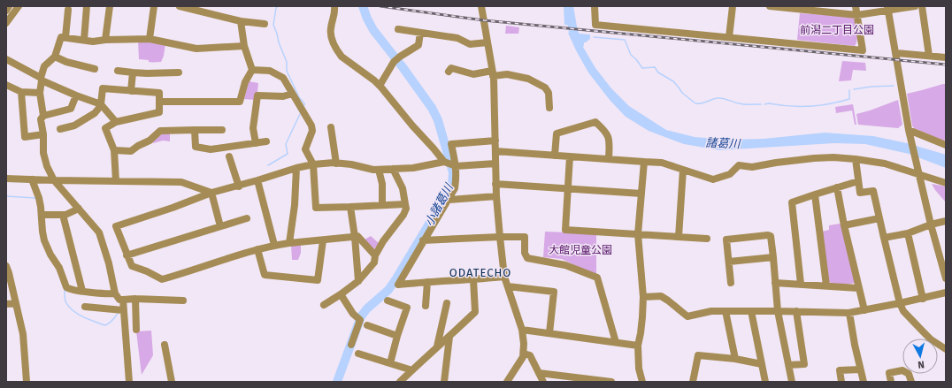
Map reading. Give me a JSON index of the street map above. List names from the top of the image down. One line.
{"districts":["ODATECHO"],"water":["諸葛川","小諸葛川"],"parks":["前潟二丁目公園","大館児童公園"],"north":"bottom"}
